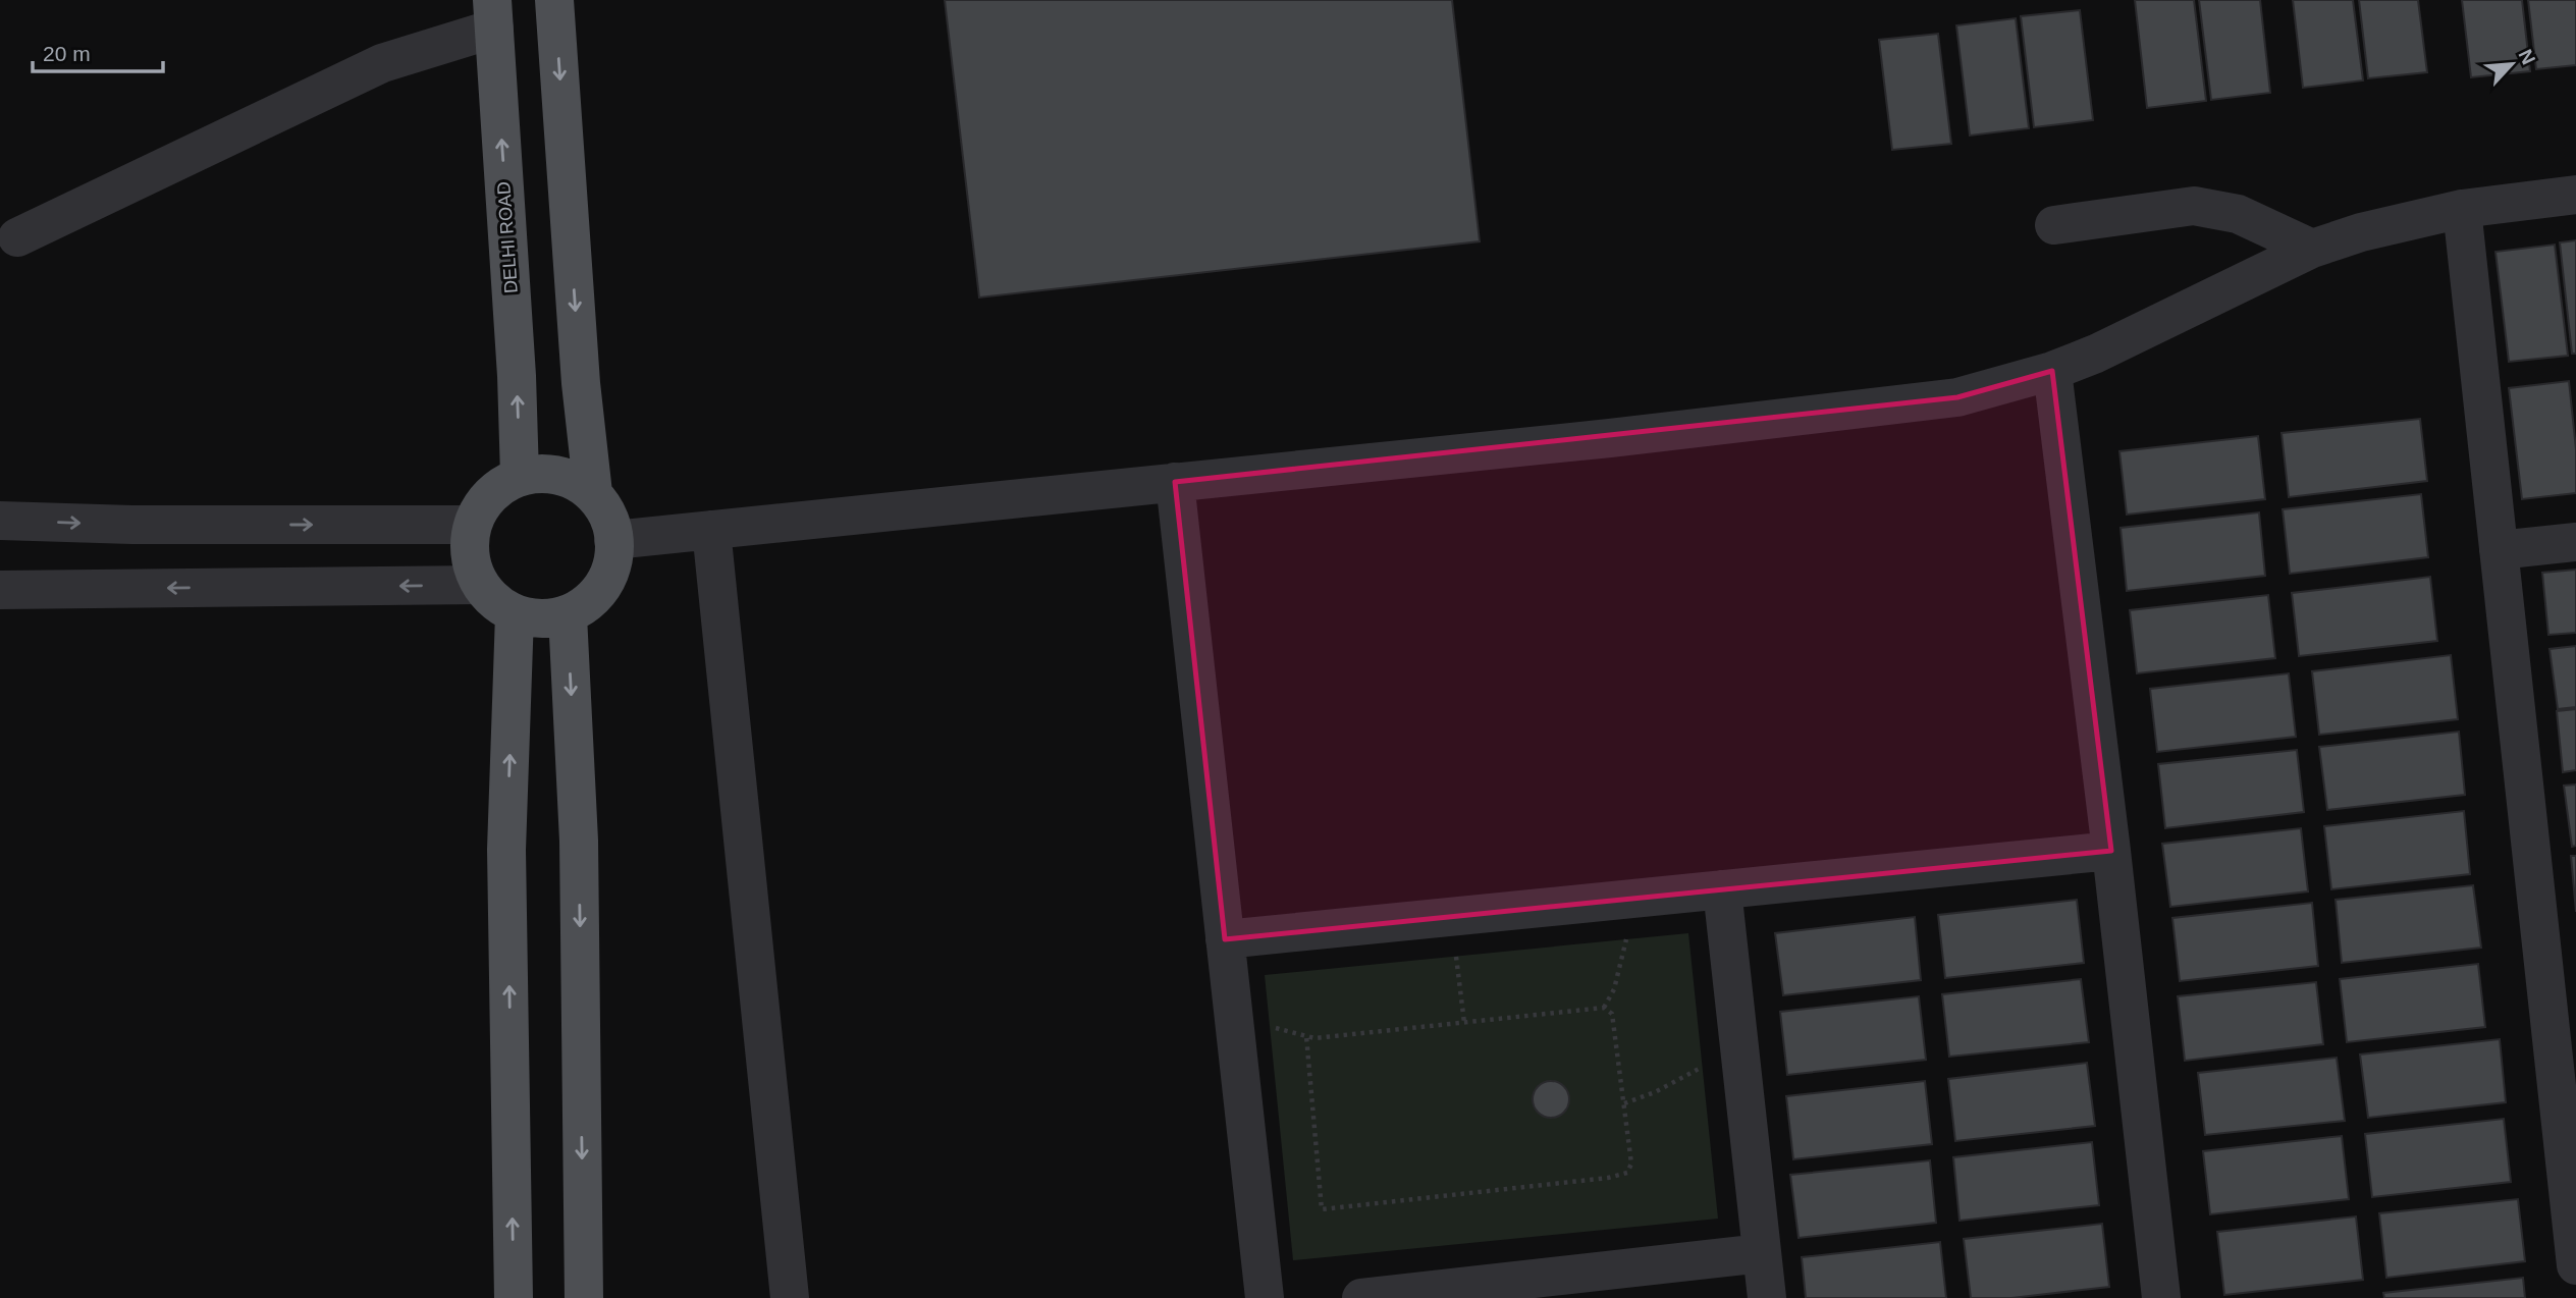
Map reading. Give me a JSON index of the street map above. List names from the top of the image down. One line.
{"streets":{"main road":["DELHI ROAD"]},"scale_bar":"20 m","north":"top right"}
